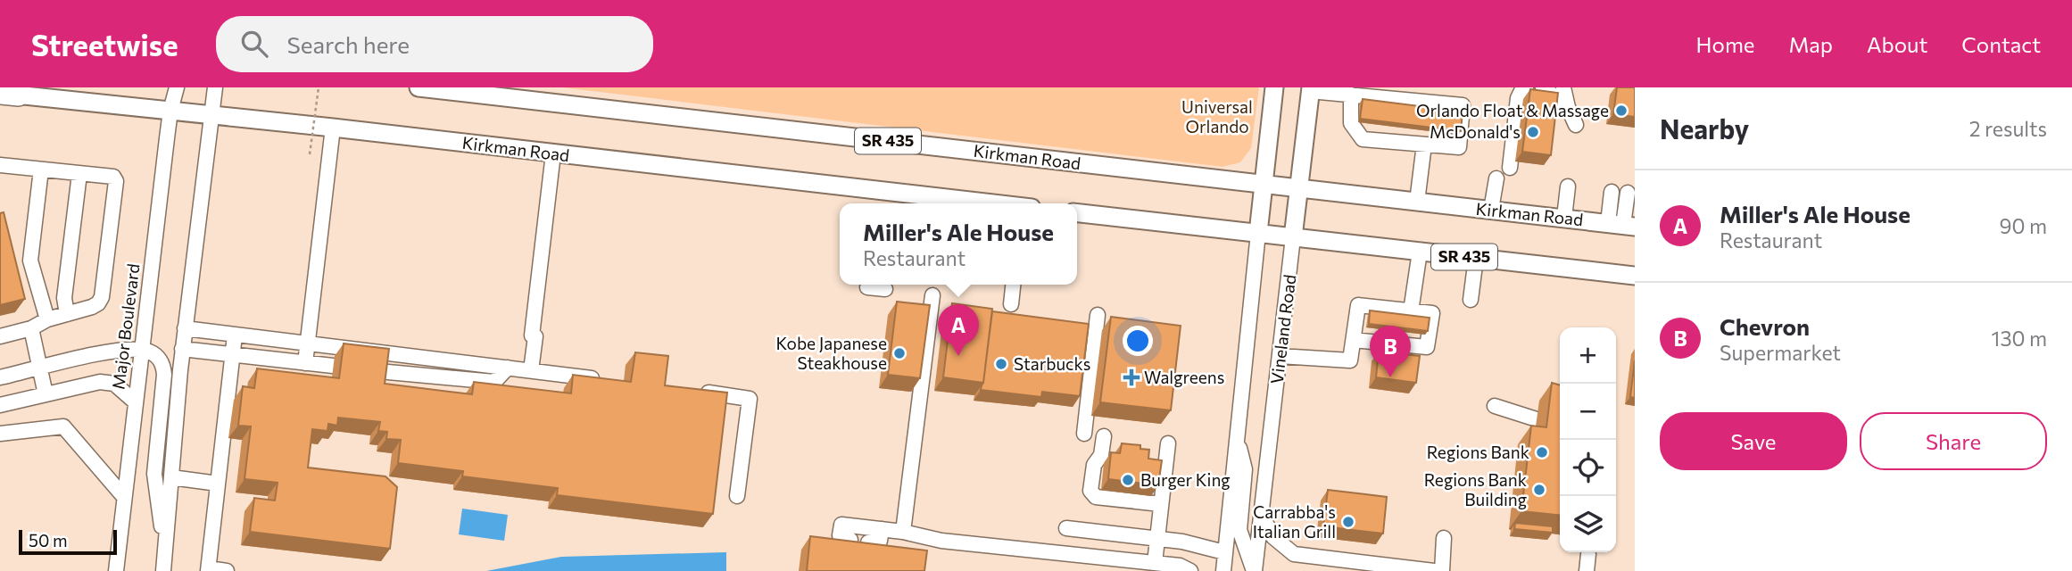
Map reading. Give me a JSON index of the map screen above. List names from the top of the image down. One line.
{"streets":{"main road":["SR 435","Kirkman Road","Vineland Road"],"street":["Major Boulevard"]},"crossings":[["SR 435","Vineland Road"],["Kirkman Road","Major Boulevard"],["Kirkman Road","Vineland Road"]],"parks":["Universal Orlando"],"places":{"other":["Orlando Float & Massage","McDonald's","Kobe Japanese Steakhouse","Starbucks","Regions Bank","Burger King","Regions Bank Building","Carrabba's Italian Grill"],"health":["Walgreens"]},"scale_bar":"50 m","page":{"header":"Streetwise","search":"Search here","nav":["Home","Map","About","Contact"],"heading":["Nearby","2 results"],"list":[{"mark":"A","name":"Miller's Ale House","note":"Restaurant","value":"90 m"},{"mark":"B","name":"Chevron","note":"Supermarket","value":"130 m"}],"popup":["Miller's Ale House","Restaurant"],"pins":["A","B"],"map_buttons":["+","−"],"buttons":["Save","Share"],"scale":"50 m"}}
